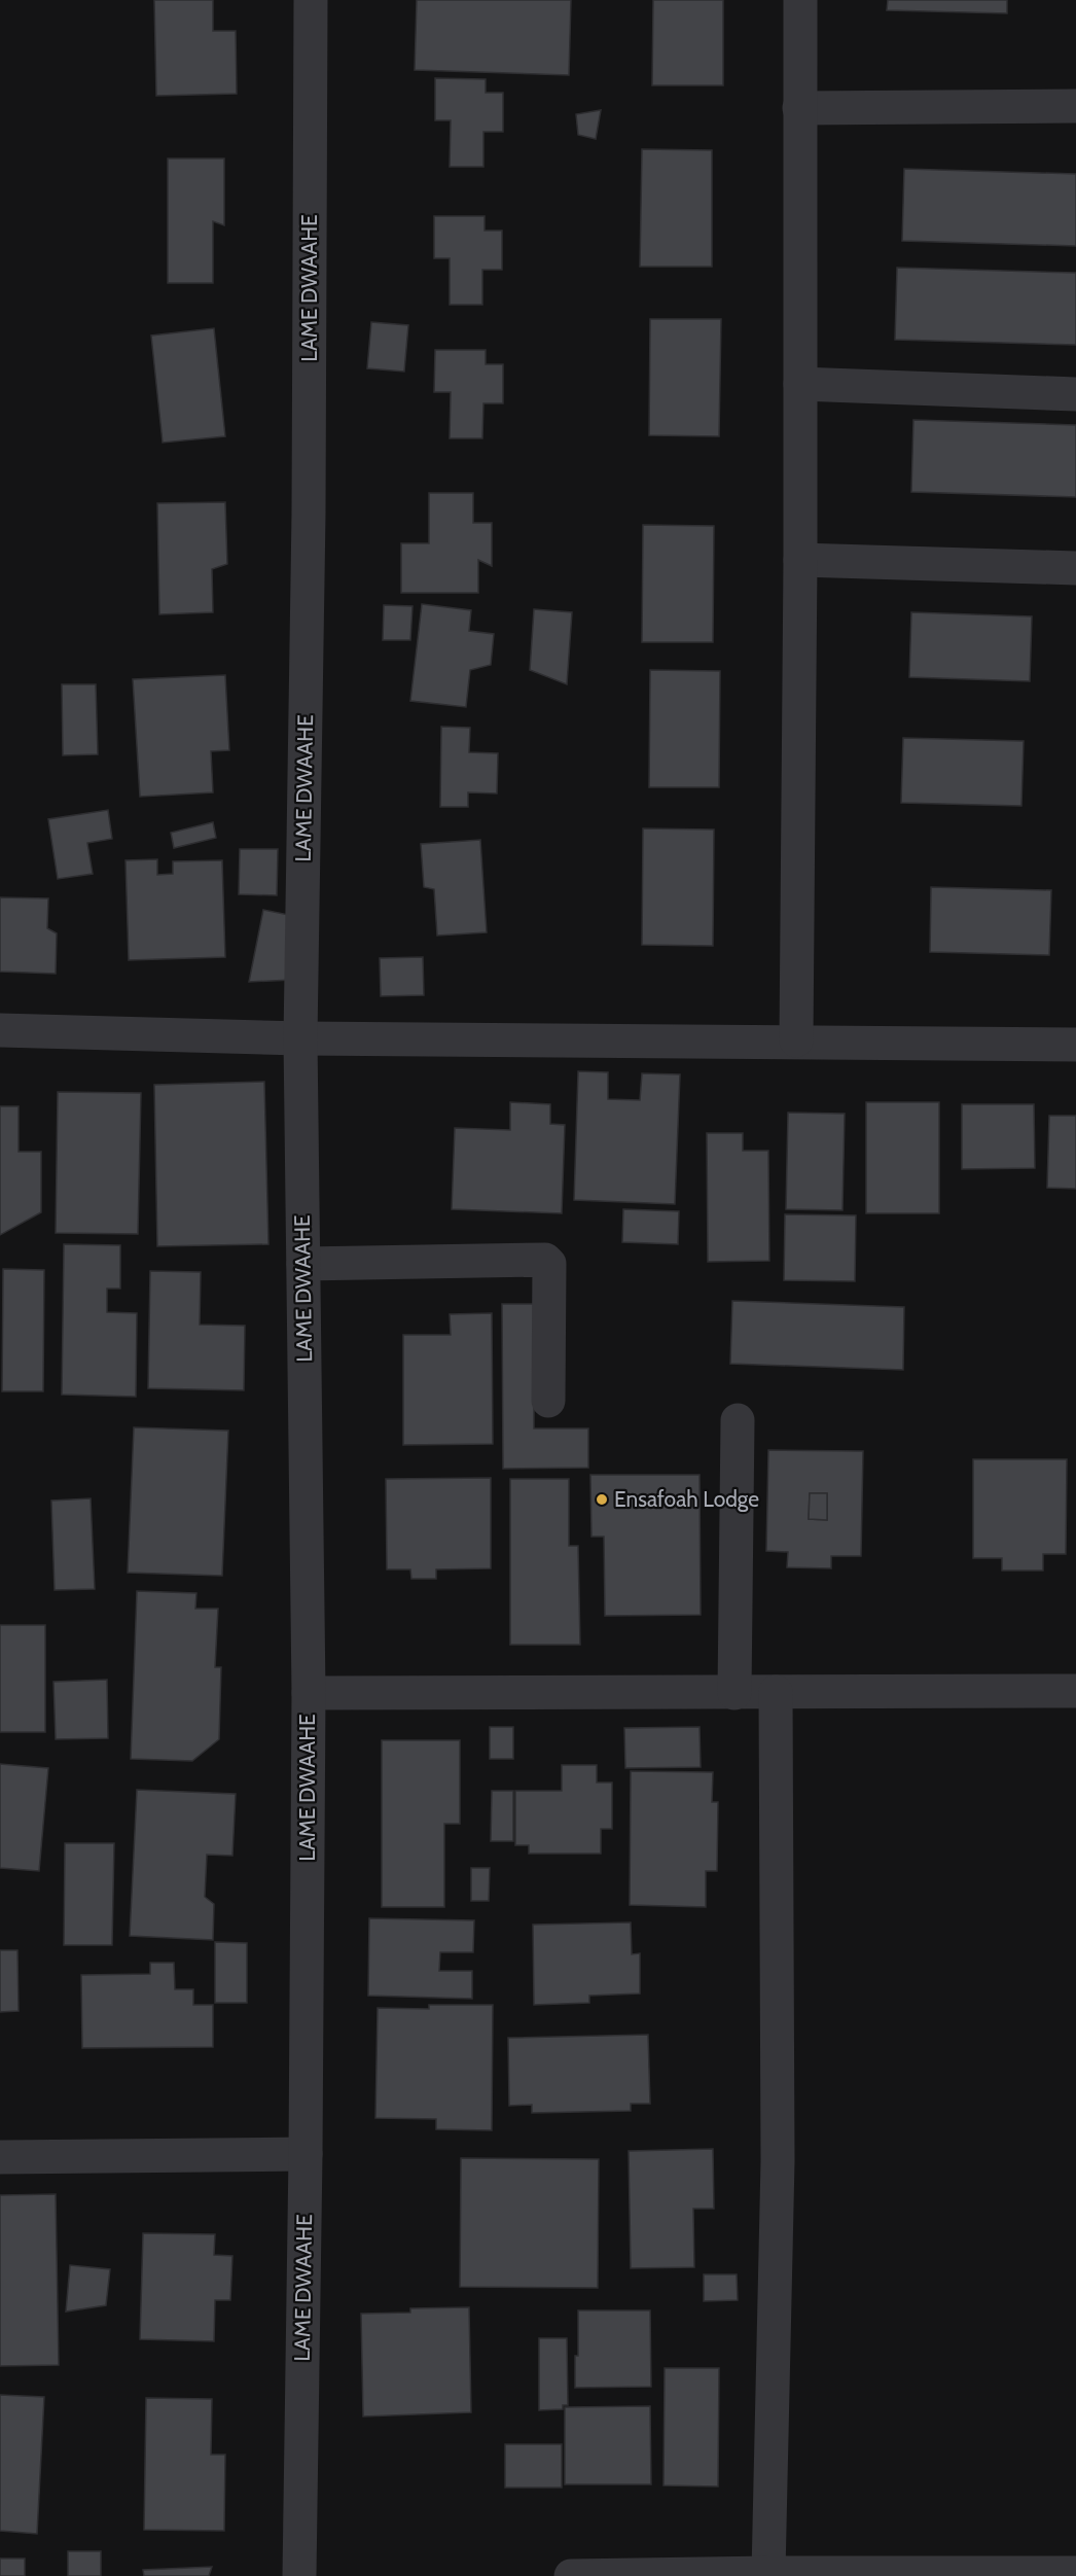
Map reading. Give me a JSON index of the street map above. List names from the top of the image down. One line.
{"streets":{"street":["LAME DWAAHE"]},"places":["Ensafoah Lodge"]}
